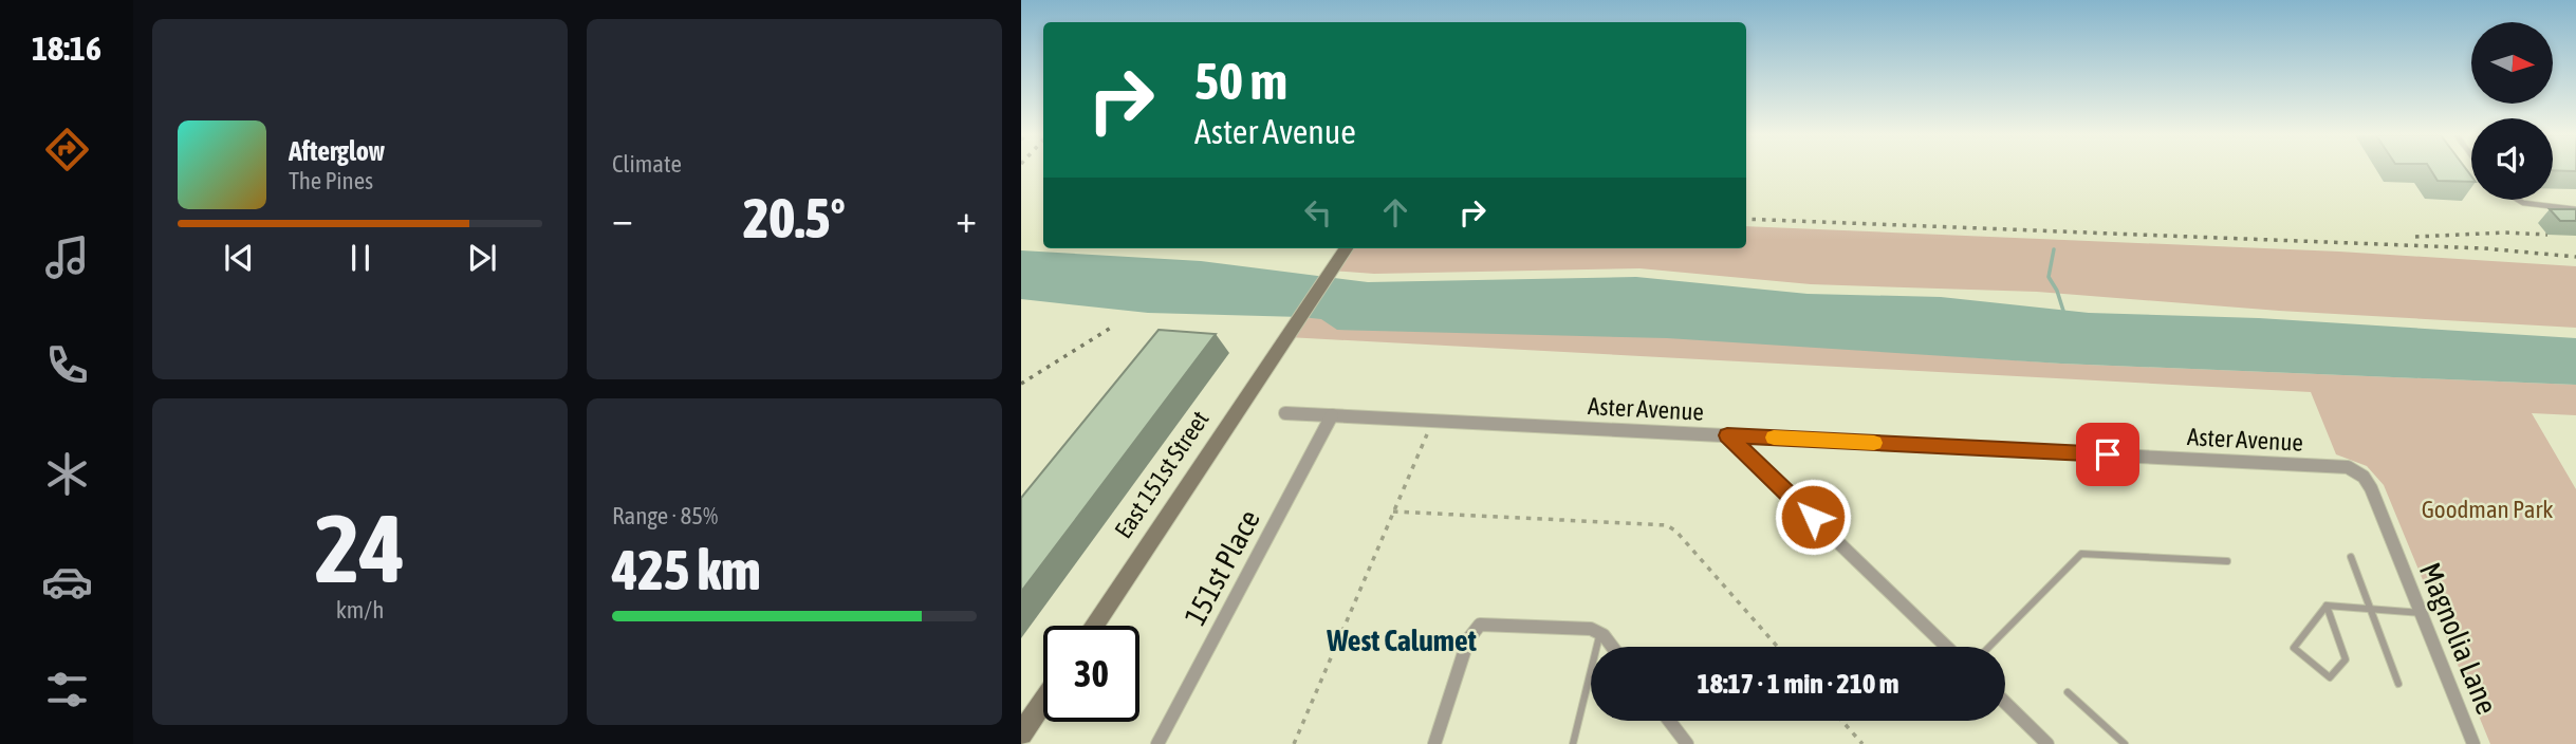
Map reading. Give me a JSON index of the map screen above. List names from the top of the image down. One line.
{"streets":{"street":["Aster Avenue","East 151st Street","151st Place","Magnolia Lane"]},"crossings":[["Aster Avenue","151st Place"],["Aster Avenue","Magnolia Lane"]],"districts":["West Calumet"],"parks":["Goodman Park"],"north":"right","page":{"tabs":"18:16","tile":["Climate",["24","km/h"],["Range · 85%","425 km"]],"turn":["50 m","Aster Avenue"],"song":["Afterglow","The Pines"],"heat":["−","20.5°","+"],"limit":"30","trip":"18:17 · 1 min · 210 m"}}
